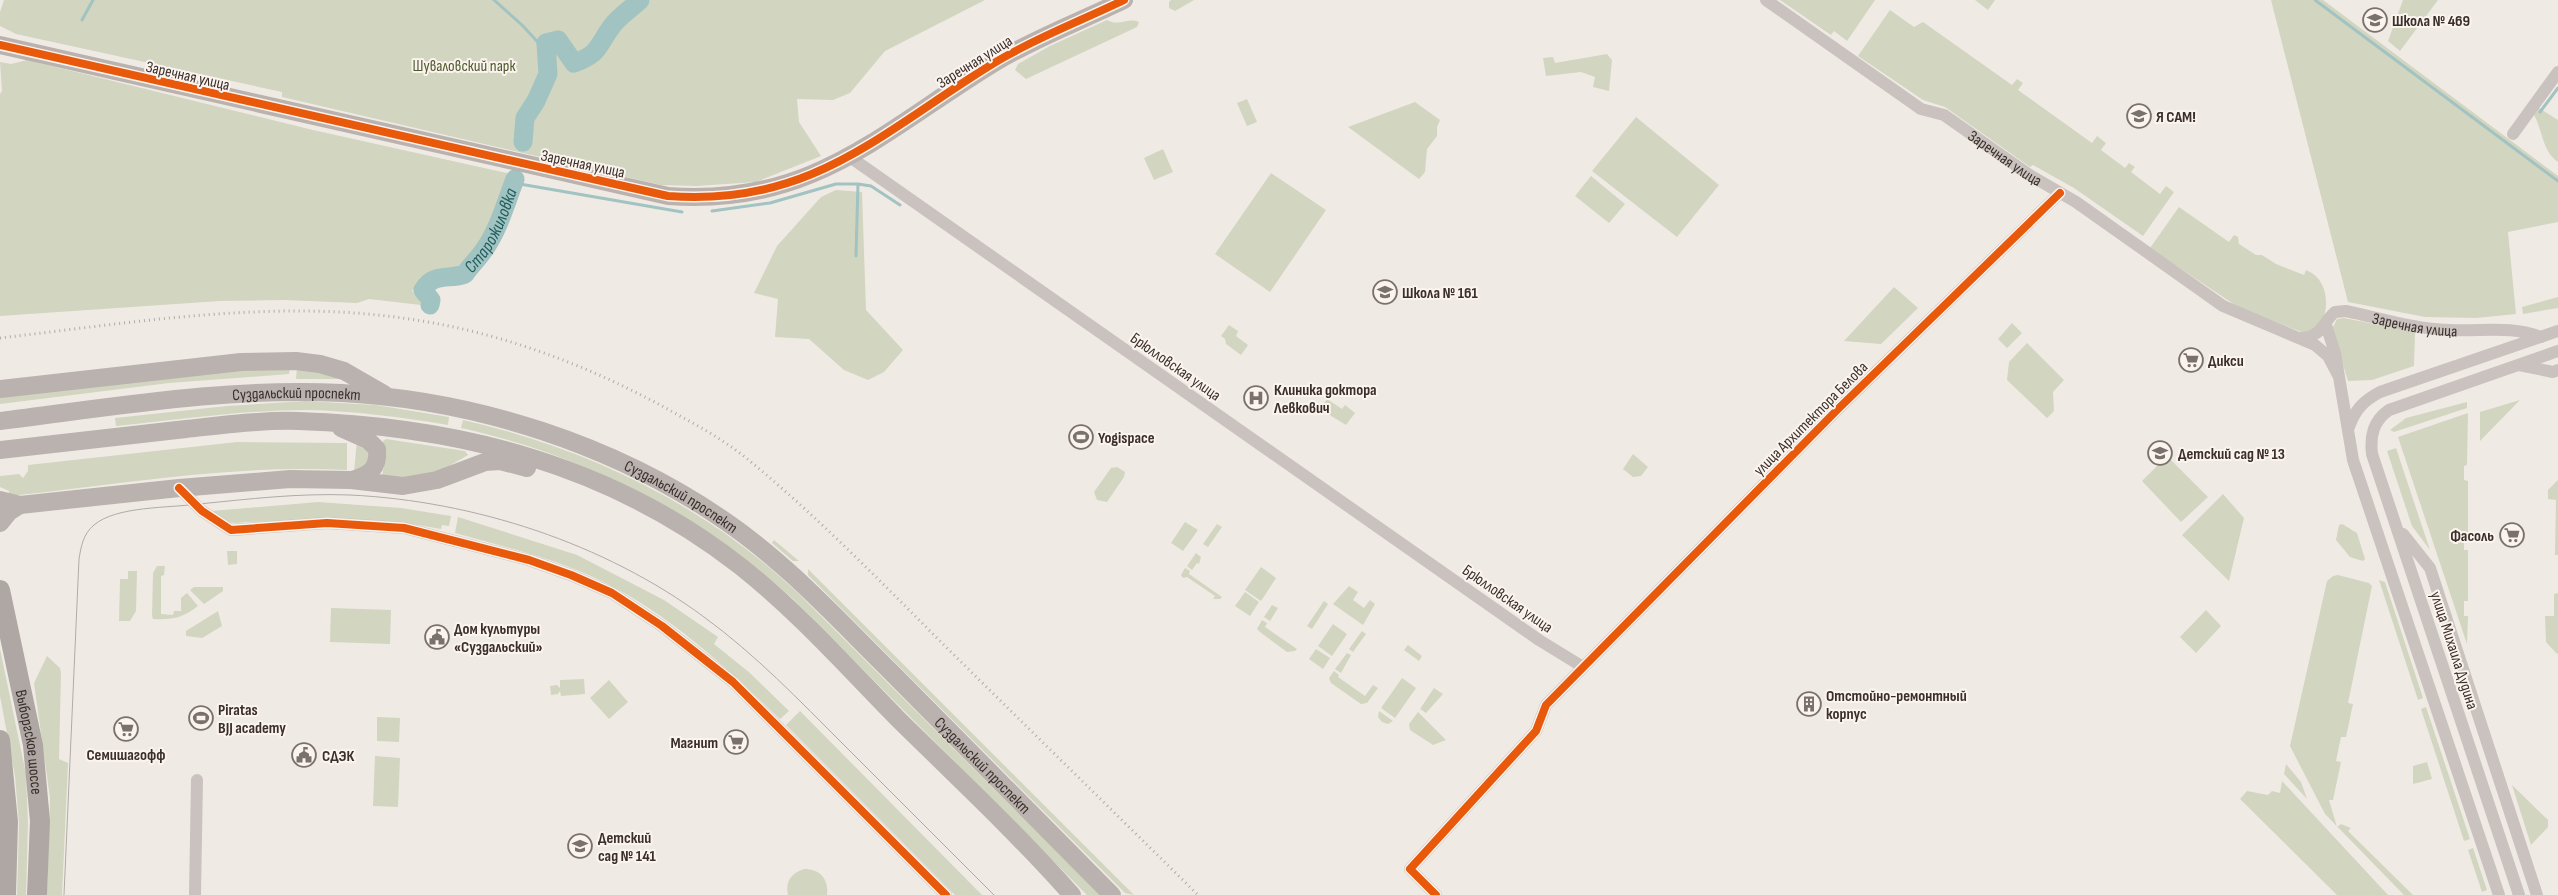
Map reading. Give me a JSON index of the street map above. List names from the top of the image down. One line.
{"streets":{"main road":["Заречная улица","Суздальский проспект","Выборгское шоссе"],"street":["Брюлловская улица","улица Архитектора Белова","улица Михаила Дудина"]},"crossings":[["Заречная улица","Брюлловская улица"],["Заречная улица","улица Архитектора Белова"],["Брюлловская улица","улица Архитектора Белова"]],"water":["Старожиловка"],"parks":["Шуваловский парк"],"places":{"school or university":["Школа № 469","Я САМ!","Школа № 161","Детский сад № 13","Детский сад № 141"],"supermarket":["Дикси","Фасоль","Семишагофф","Магнит"],"hospital":["Клиника доктора Левкович"],"sports":["Yogispace","Piratas BJJ academy"],"public building":["Дом культуры «Суздальский»","СДЭК"],"building":["Отстойно-ремонтный корпус"]}}
